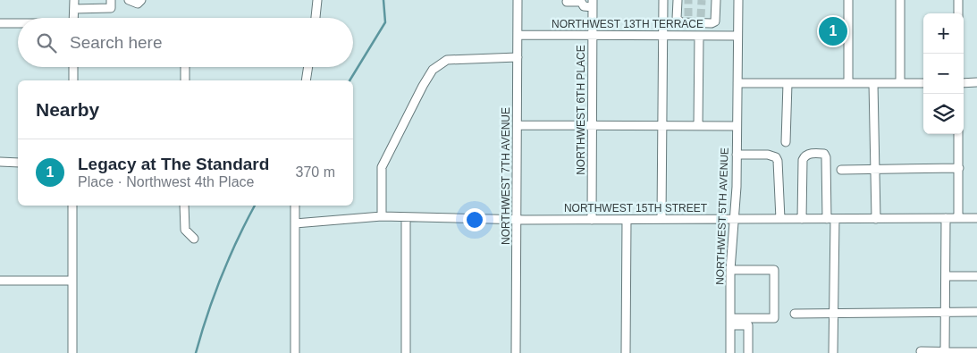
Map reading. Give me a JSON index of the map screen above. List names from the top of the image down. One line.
{"streets":{"street":["NORTHWEST 13TH TERRACE","NORTHWEST 6TH PLACE","NORTHWEST 7TH AVENUE","NORTHWEST 15TH STREET","NORTHWEST 5TH AVENUE"]},"crossings":[["NORTHWEST 13TH TERRACE","NORTHWEST 6TH PLACE"],["NORTHWEST 13TH TERRACE","NORTHWEST 7TH AVENUE"],["NORTHWEST 13TH TERRACE","NORTHWEST 5TH AVENUE"],["NORTHWEST 6TH PLACE","NORTHWEST 15TH STREET"],["NORTHWEST 7TH AVENUE","NORTHWEST 15TH STREET"],["NORTHWEST 15TH STREET","NORTHWEST 5TH AVENUE"]],"page":{"map_buttons":["+","−"],"pins":"1","search":"Search here","heading":"Nearby","list":[{"mark":"1","name":"Legacy at The Standard","note":"Place · Northwest 4th Place","value":"370 m"}]}}
